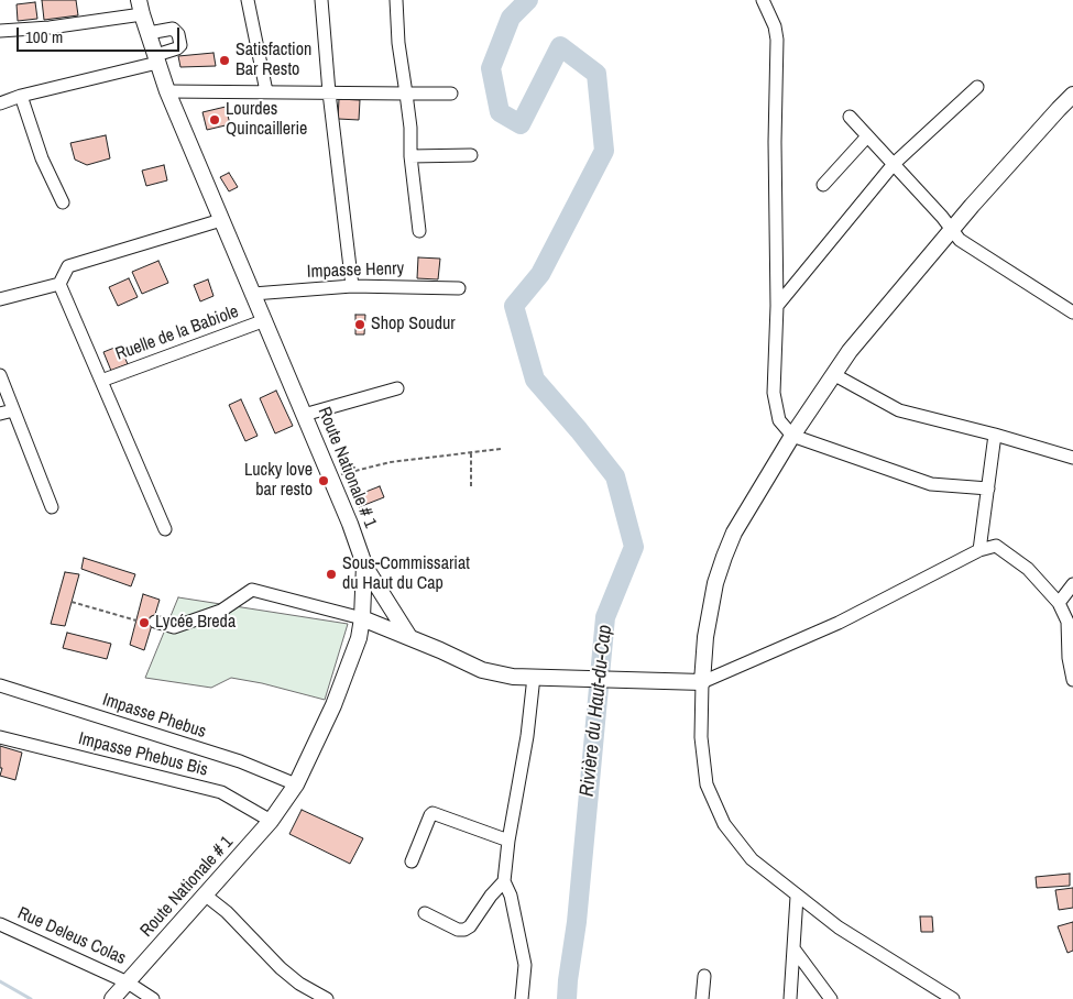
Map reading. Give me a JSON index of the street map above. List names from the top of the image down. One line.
{"streets":{"main road":["Route Nationale # 1"],"street":["Impasse Henry","Ruelle de la Babiole","Impasse Phebus","Impasse Phebus Bis","Rue Deleus Colas"]},"crossings":[["Impasse Henry","Route Nationale # 1"],["Ruelle de la Babiole","Route Nationale # 1"],["Route Nationale # 1","Impasse Phebus"],["Route Nationale # 1","Impasse Phebus Bis"],["Route Nationale # 1","Rue Deleus Colas"]],"water":["Rivière du Haut-du-Cap"],"places":["Satisfaction Bar Resto","Lourdes Quincaillerie","Shop Soudur","Lucky love bar resto","Sous-Commissariat du Haut du Cap","Lycée Breda"],"scale_bar":"100 m"}
